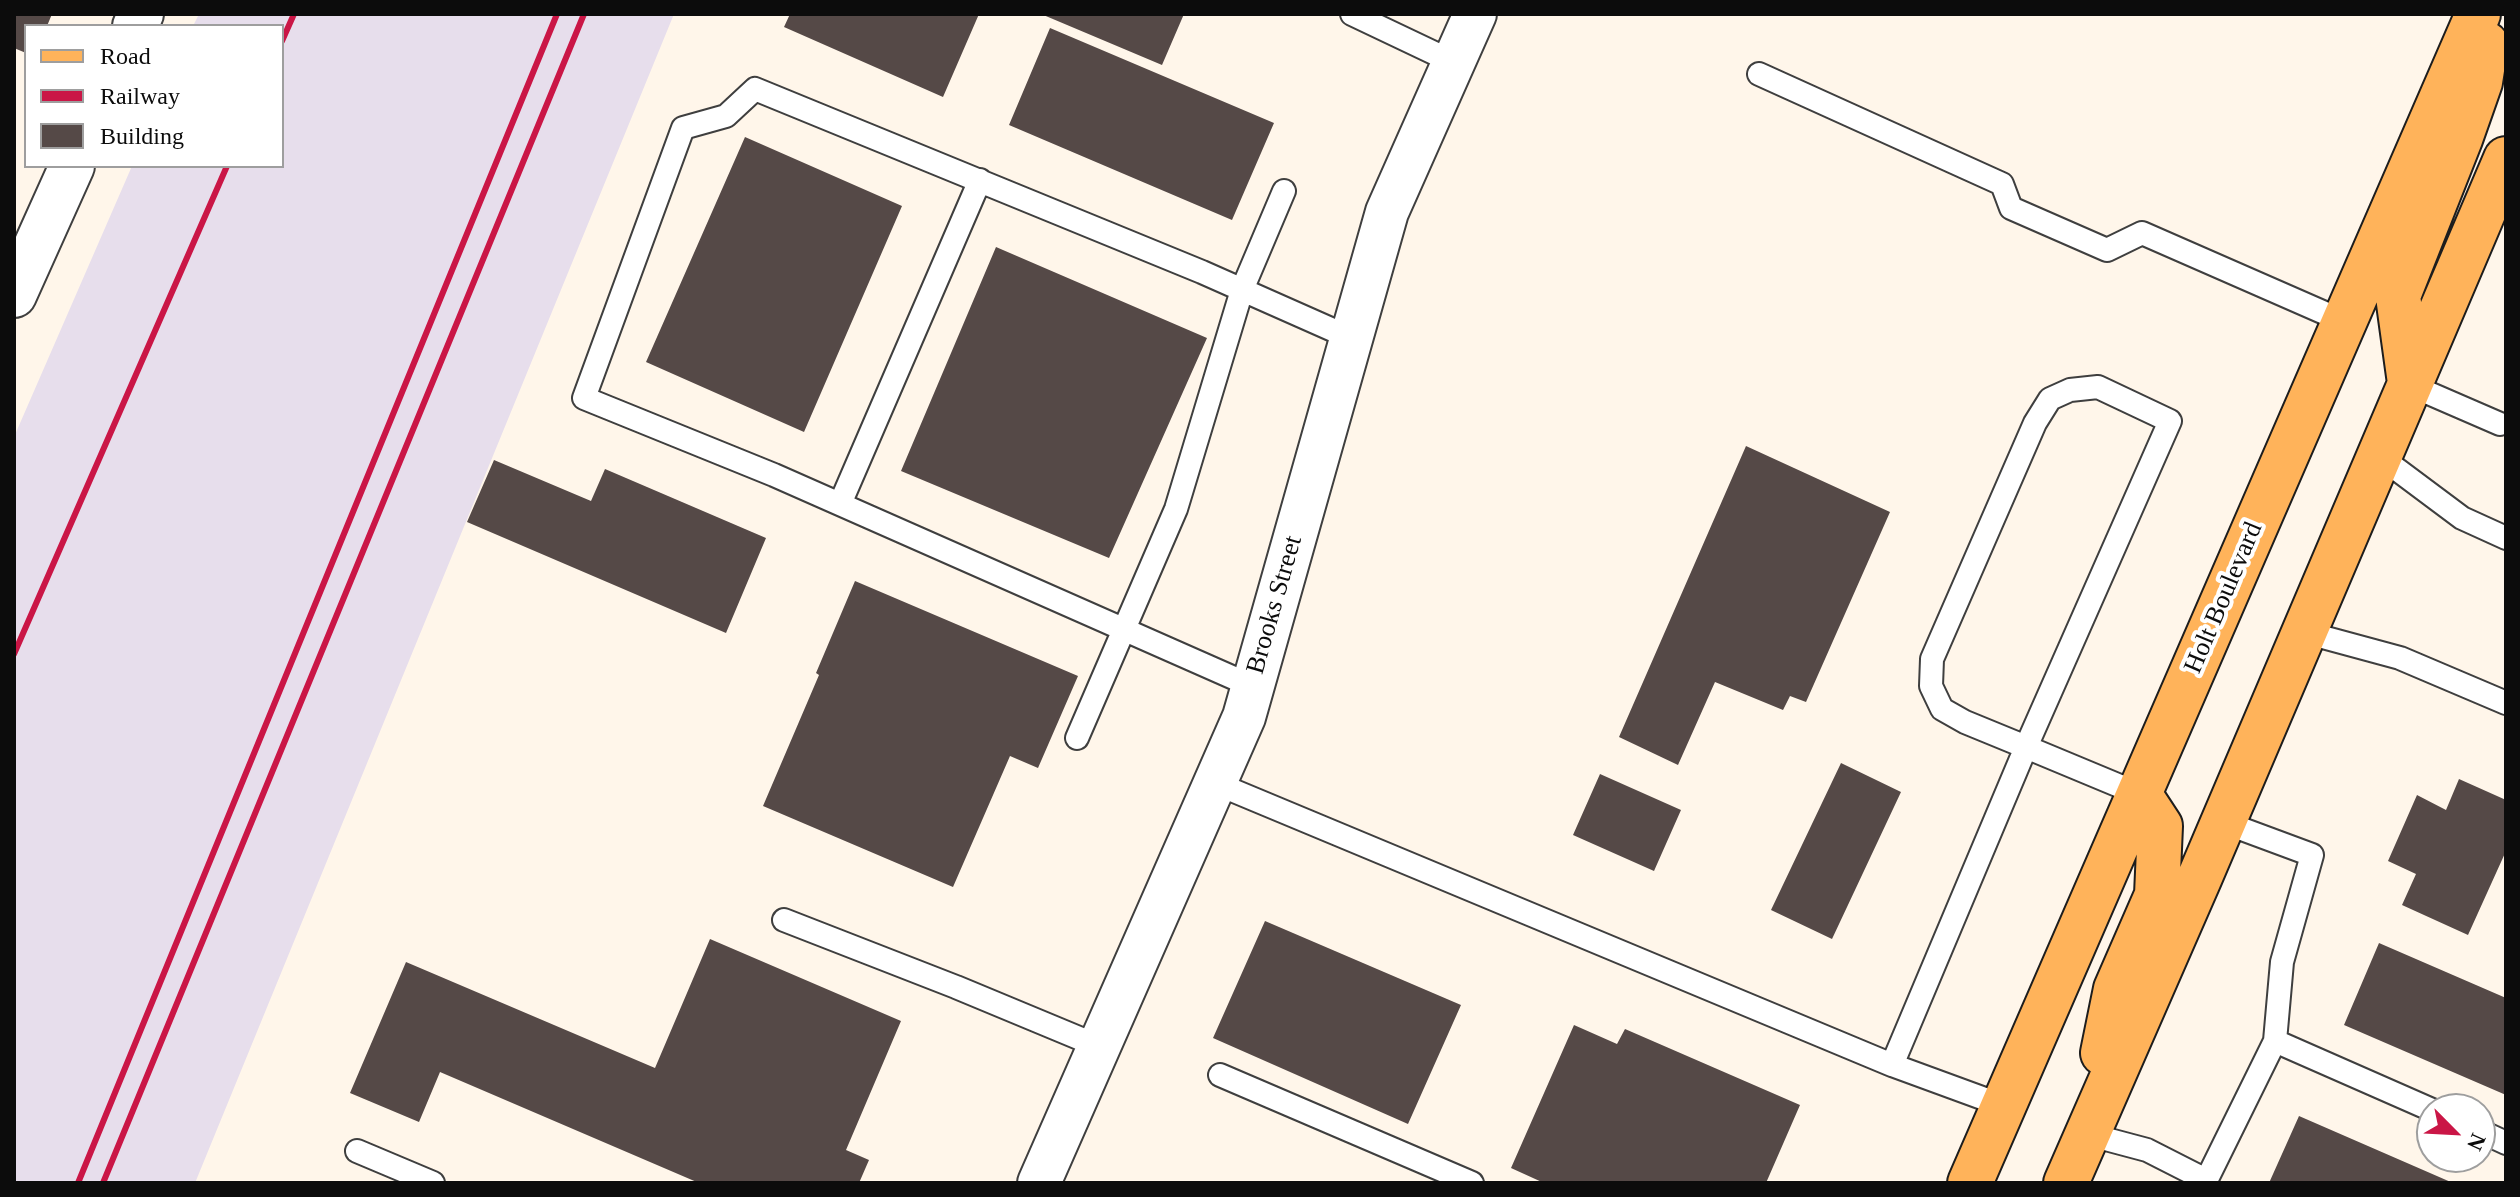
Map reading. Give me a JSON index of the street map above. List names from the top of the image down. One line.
{"streets":{"main road":["Holt Boulevard"],"street":["Brooks Street"]},"legend":["Road","Railway","Building"],"north":"bottom right"}
